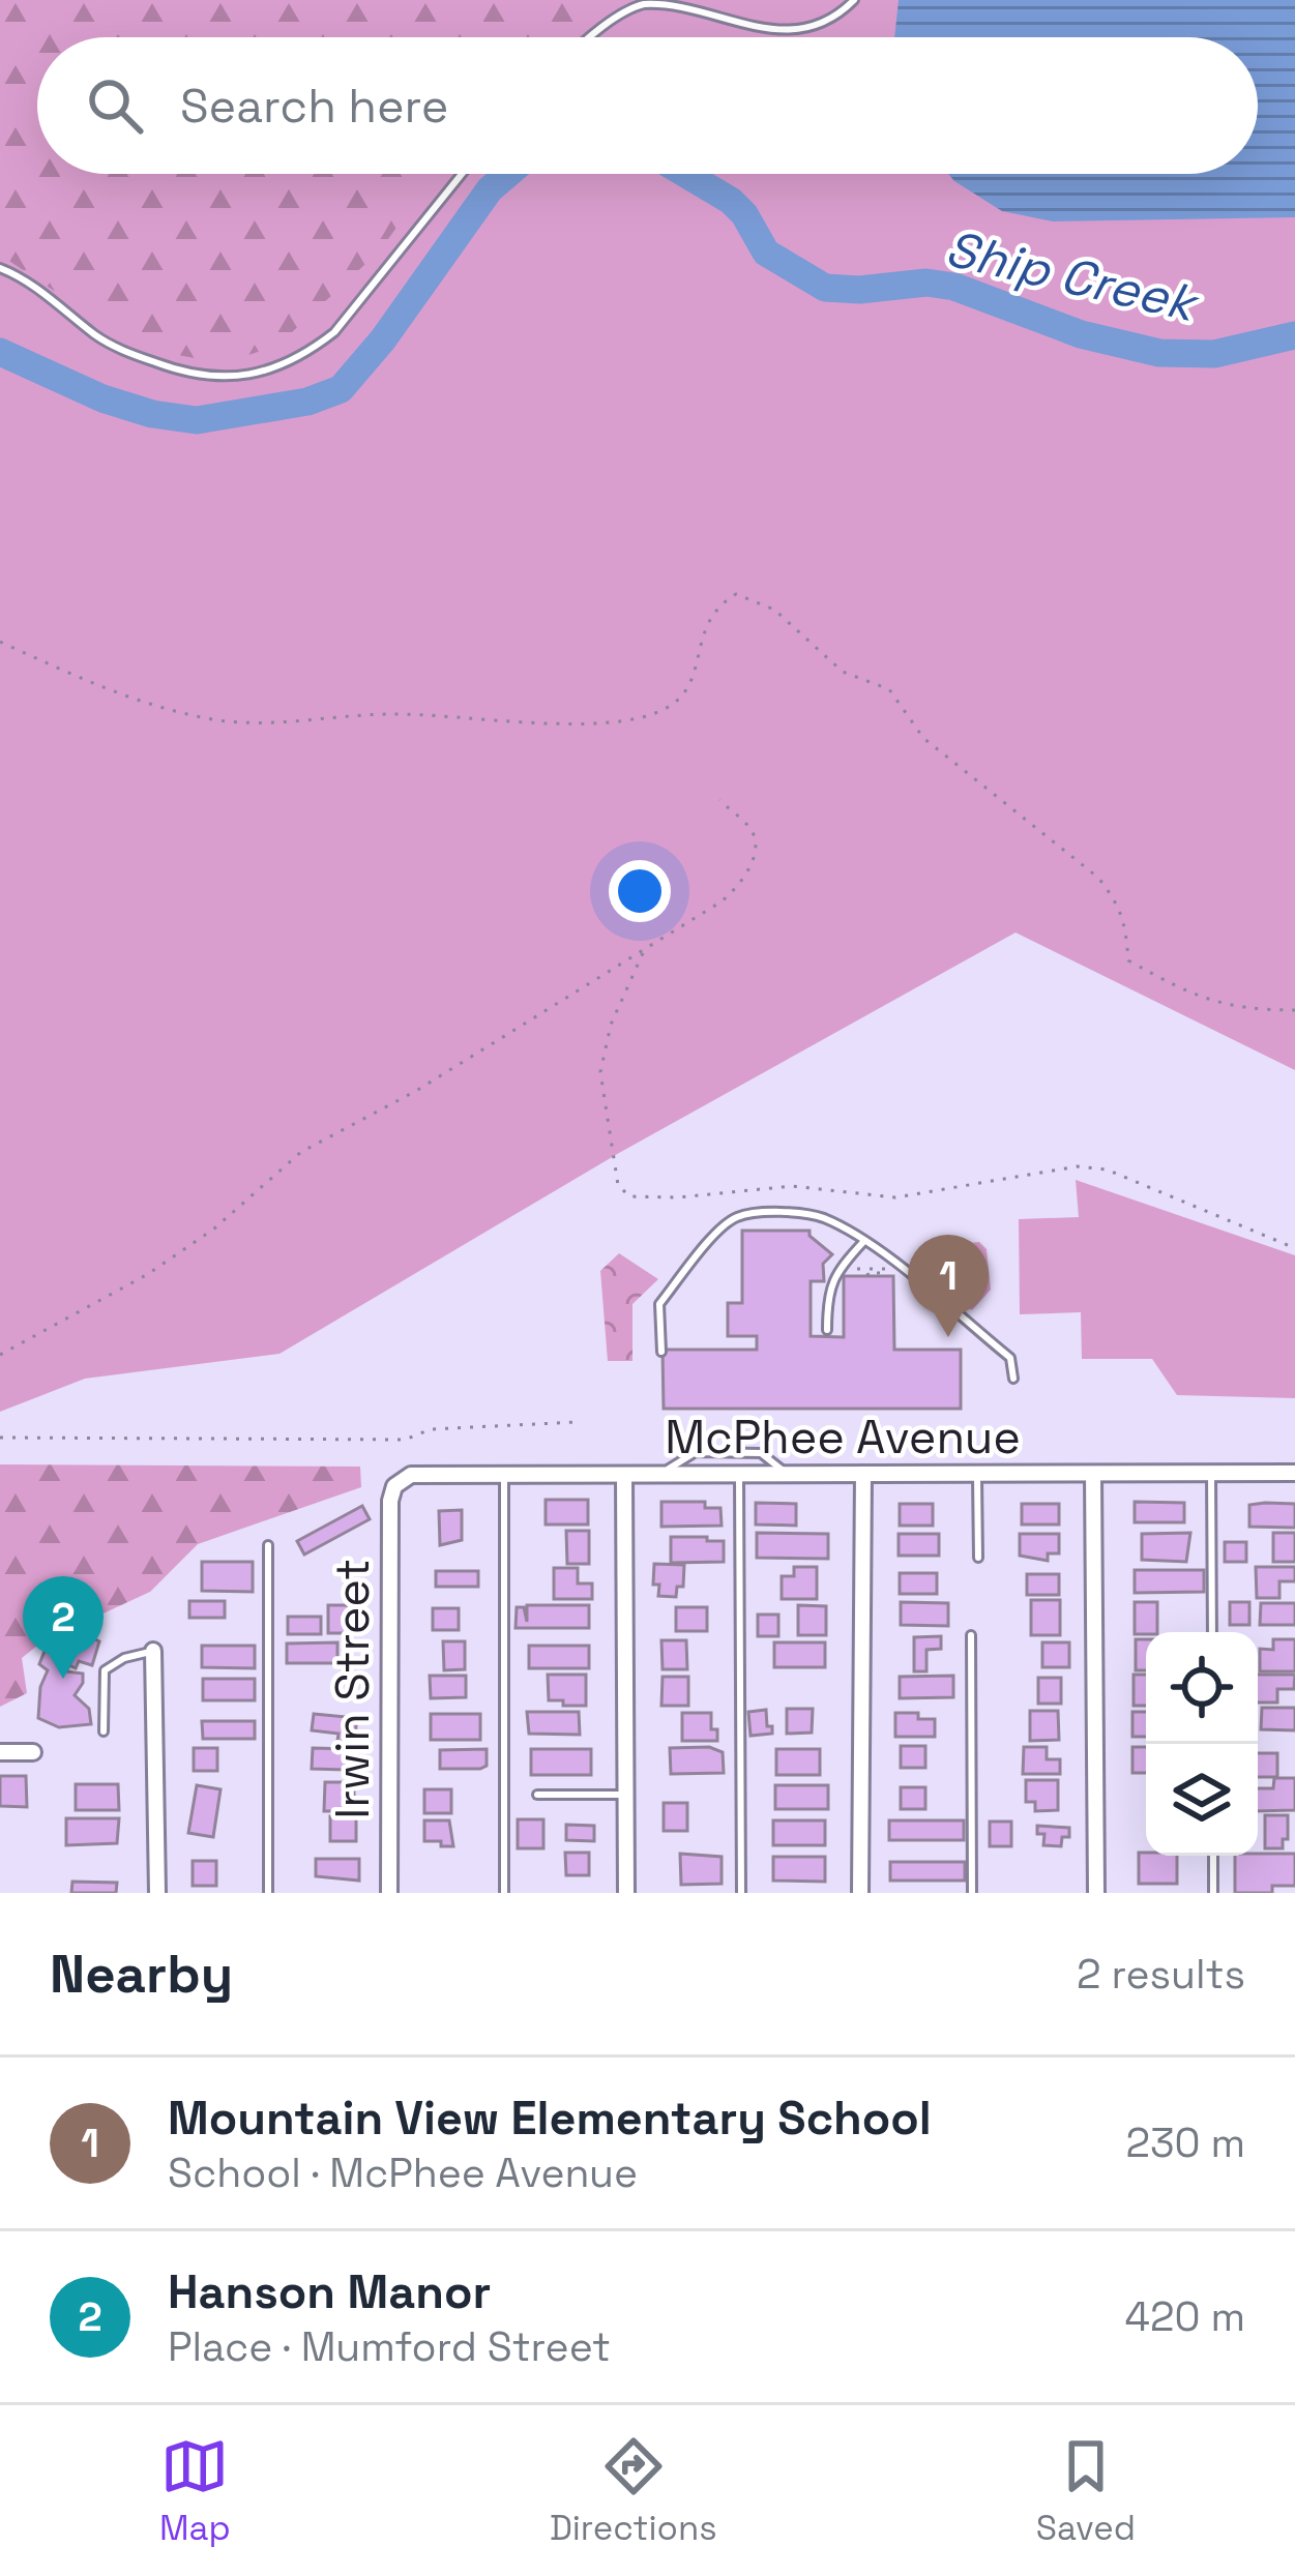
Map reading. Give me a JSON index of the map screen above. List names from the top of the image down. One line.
{"streets":{"street":["McPhee Avenue","Irwin Street"]},"crossings":[["McPhee Avenue","Irwin Street"]],"water":["Ship Creek"],"page":{"search":"Search here","pins":["1","2"],"heading":["Nearby","2 results"],"list":[{"mark":"1","name":"Mountain View Elementary School","note":"School · McPhee Avenue","value":"230 m"},{"mark":"2","name":"Hanson Manor","note":"Place · Mumford Street","value":"420 m"}],"nav":["Map","Directions","Saved"]}}
